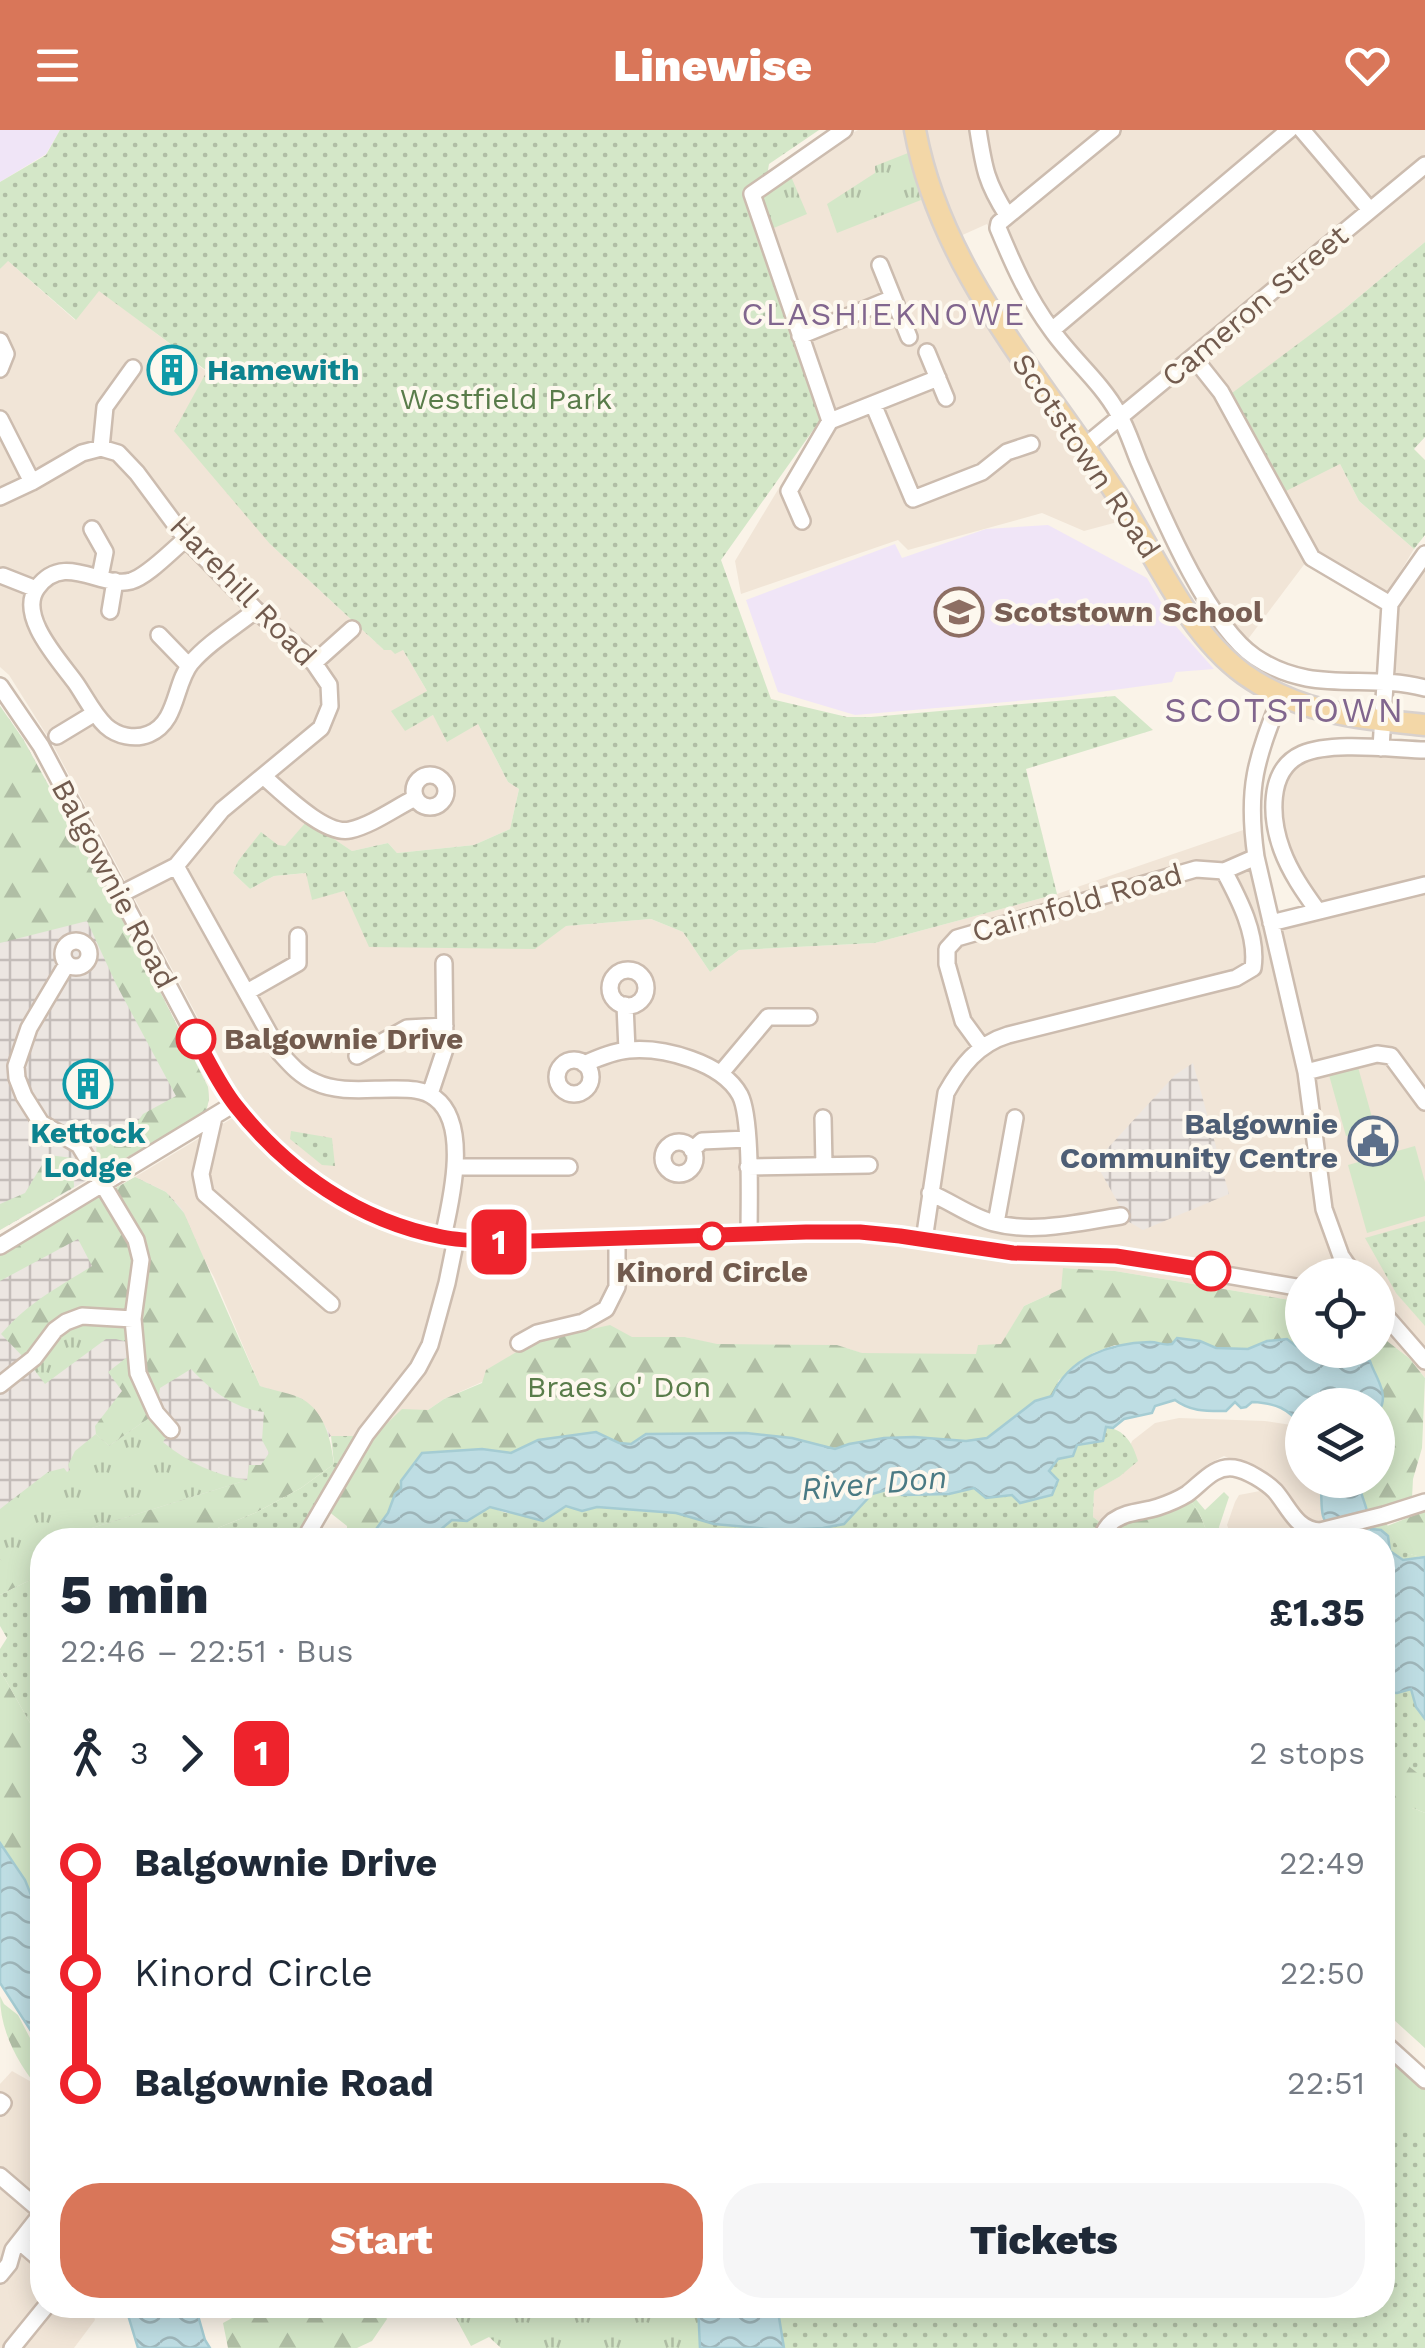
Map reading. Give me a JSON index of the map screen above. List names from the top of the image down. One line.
{"streets":{"main road":["Scotstown Road"],"street":["Cameron Street","Harehill Road","Balgownie Road","Cairnfold Road"]},"crossings":[["Cameron Street","Scotstown Road"],["Harehill Road","Balgownie Road"]],"districts":["CLASHIEKNOWE","SCOTSTOWN"],"water":["River Don"],"parks":["Westfield Park","Braes o' Don"],"places":{"building":["Hamewith","Kettock Lodge"],"school or university":["Scotstown School"],"other":["Balgownie Drive","Kinord Circle"],"public building":["Balgownie Community Centre"]},"lines":["bus line 1"],"page":{"header":"Linewise","on_map":"1","heading":["5 min","22:46 – 22:51 · Bus","£1.35"],"legs":["3","1","2 stops"],"list":[{"name":"Balgownie Drive","value":"22:49"},{"name":"Kinord Circle","value":"22:50"},{"name":"Balgownie Road","value":"22:51"}],"buttons":["Start","Tickets"]}}
